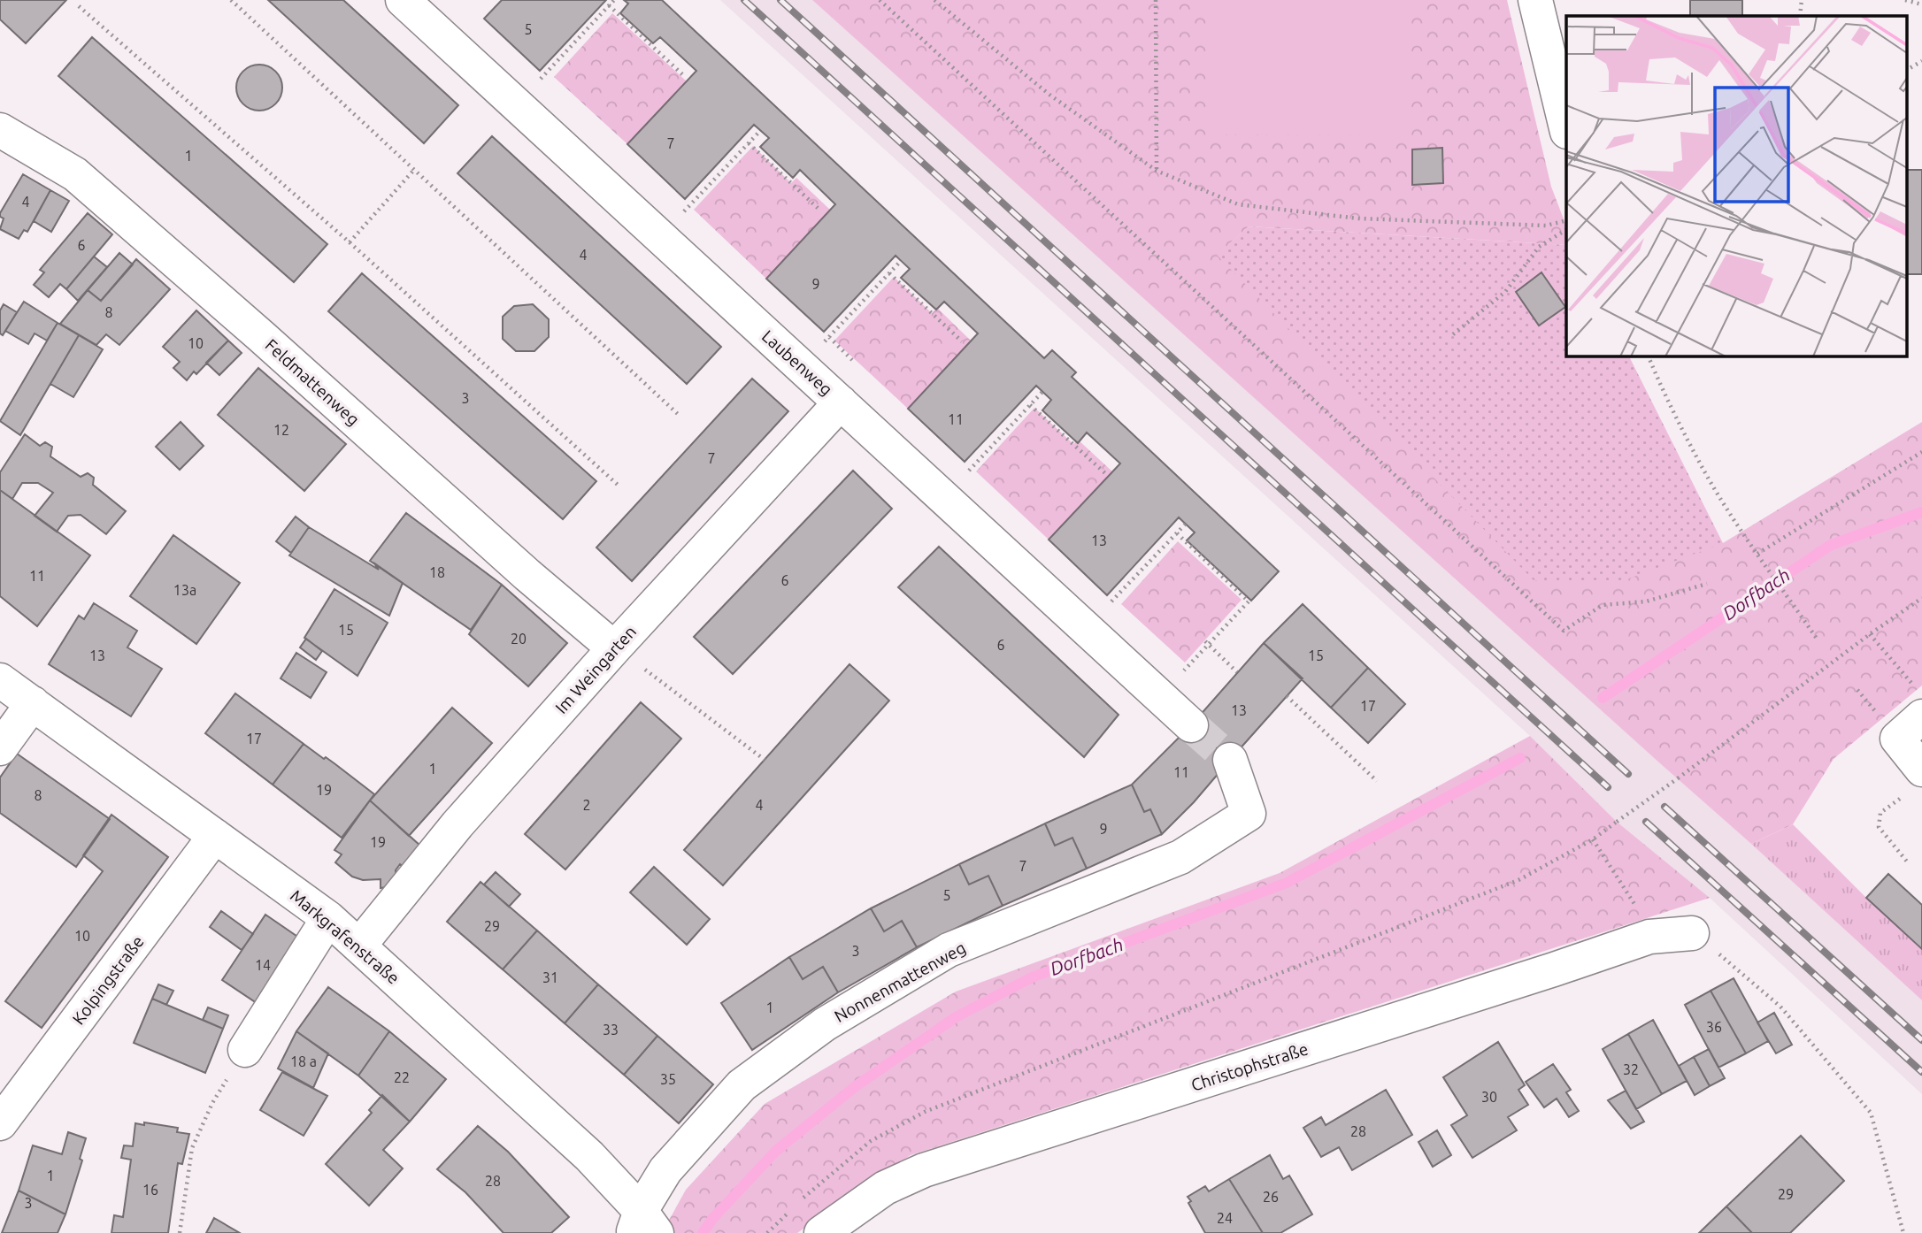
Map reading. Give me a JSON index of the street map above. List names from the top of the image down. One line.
{"streets":{"street":["Laubenweg","Feldmattenweg","Im Weingarten","Markgrafenstraße","Kolpingstraße","Nonnenmattenweg","Christophstraße"]},"crossings":[["Laubenweg","Im Weingarten"],["Feldmattenweg","Im Weingarten"],["Im Weingarten","Markgrafenstraße"],["Markgrafenstraße","Kolpingstraße"],["Markgrafenstraße","Nonnenmattenweg"]],"water":["Dorfbach"],"house_numbers":["5","7","1","4","6","4","9","8","10","3","11","12","7","13","18","11","6","13a","15","20","6","13","15","17","13","17","1","11","19","8","2","4","9","19","7","5","29","10","3","14","31","1","36","33","18 a","32","22","35","30","28","1","28","16","29","26","3","24"]}
